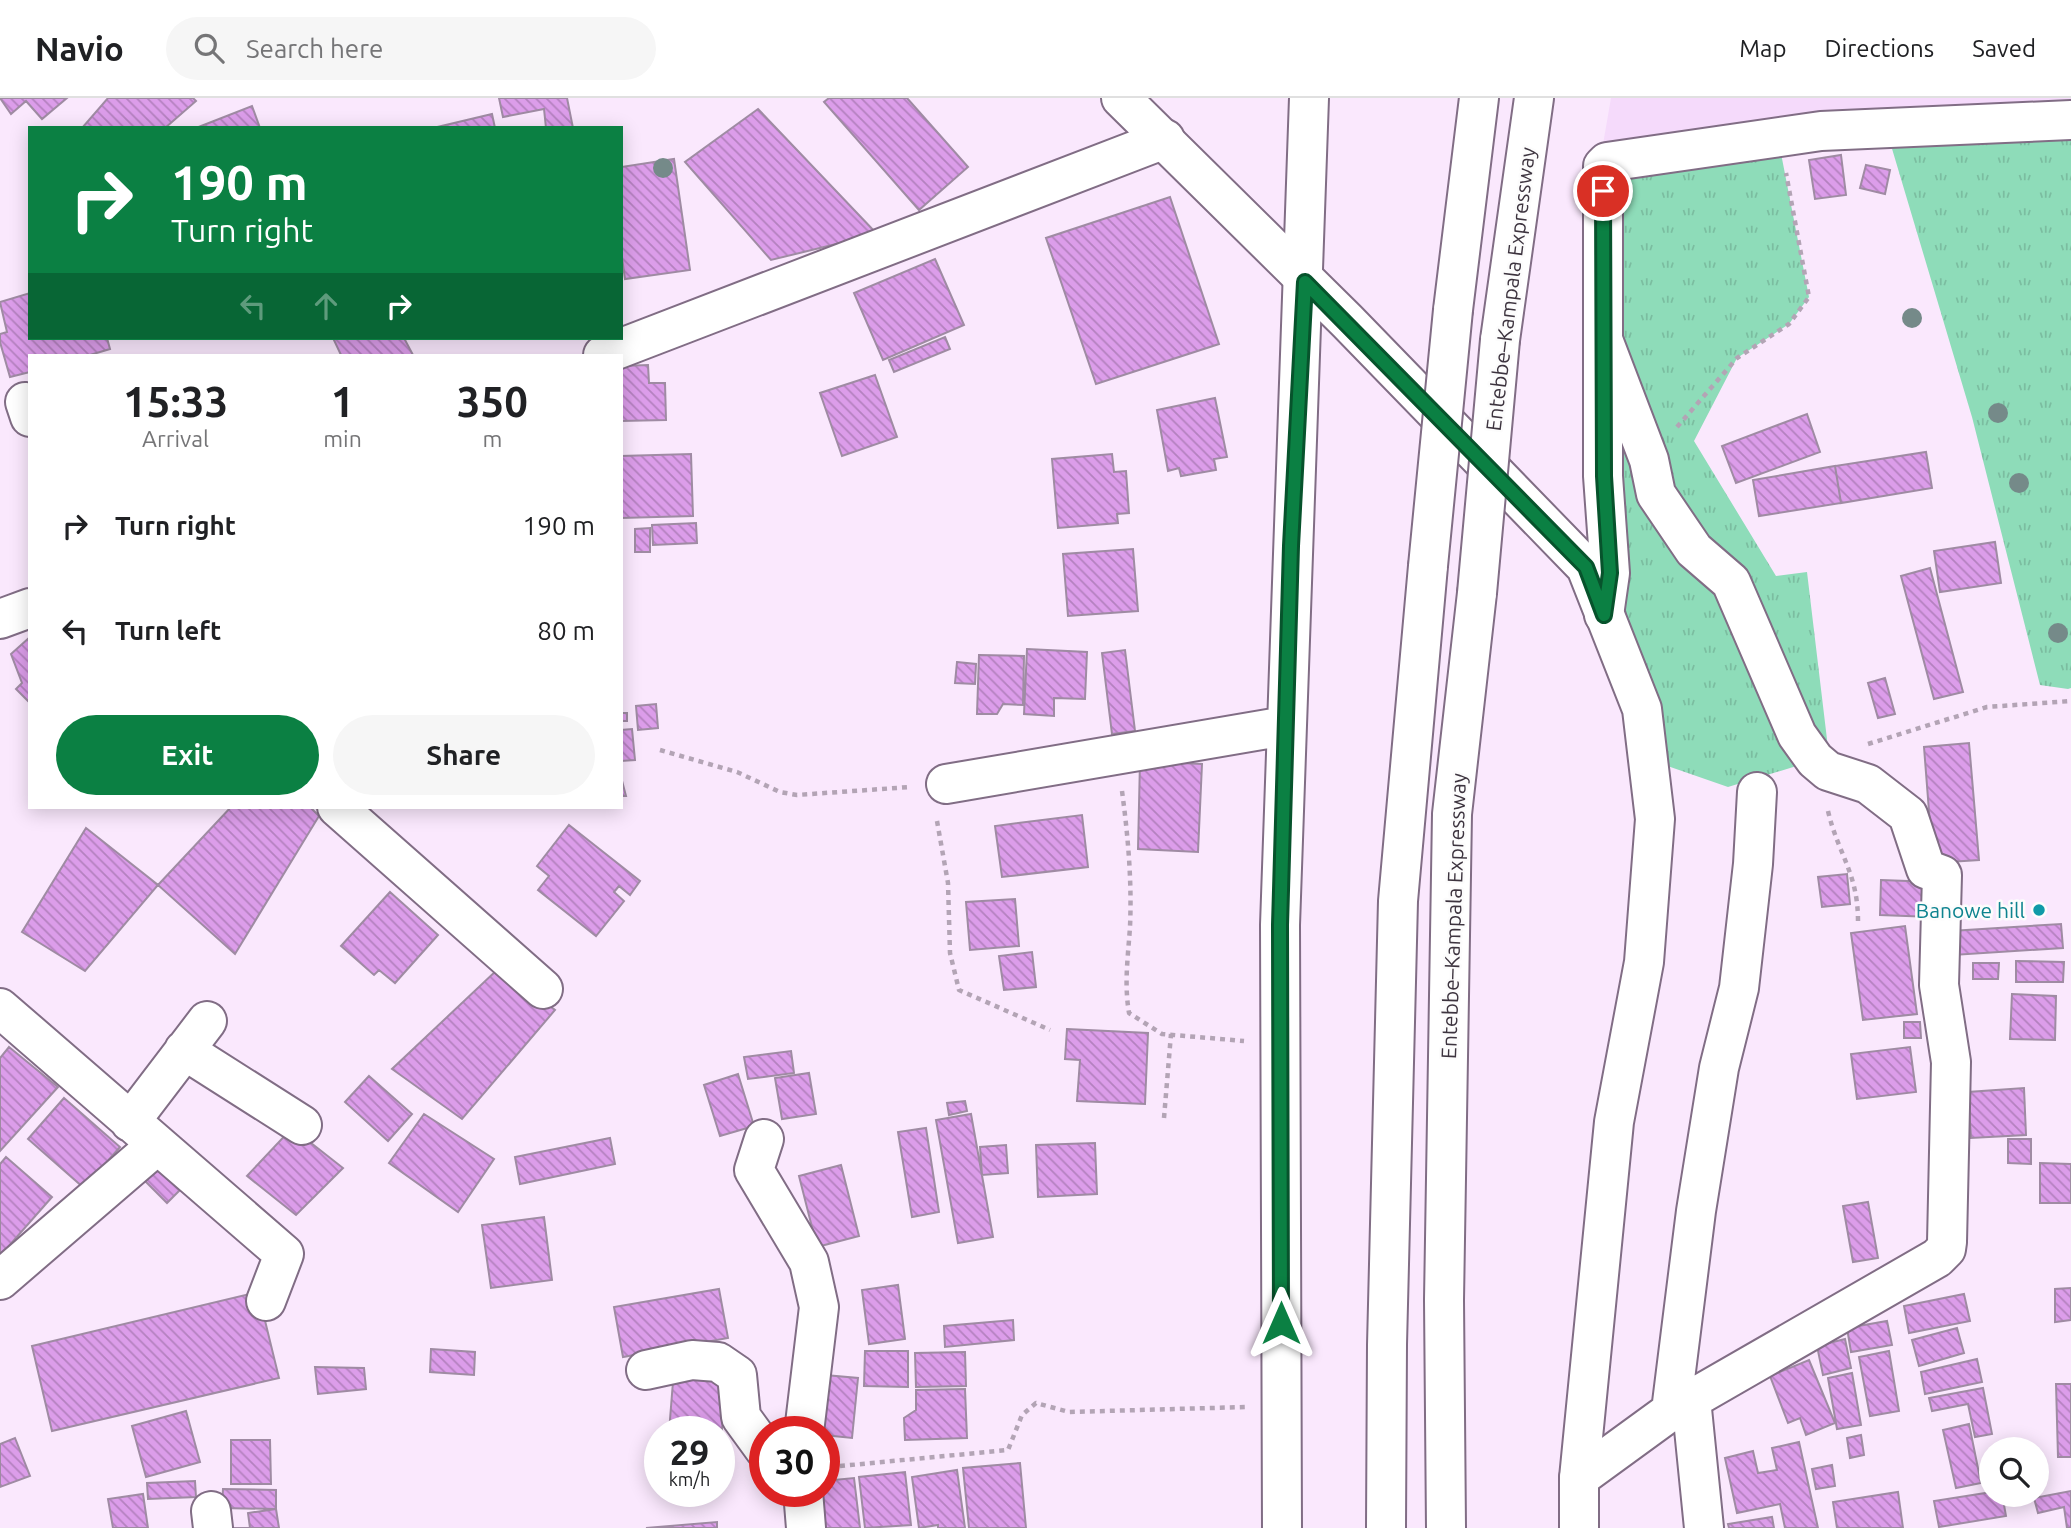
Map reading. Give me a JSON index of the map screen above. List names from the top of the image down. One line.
{"streets":{"main road":["Entebbe–Kampala Expressway"]},"places":["Banowe hill"],"page":{"header":"Navio","search":"Search here","nav":["Map","Directions","Saved"],"turn":["190 m","Turn right"],"eta":["15:33","Arrival","1","min","350","m"],"list":[{"name":"Turn right","value":"190 m"},{"name":"Turn left","value":"80 m"}],"buttons":["Exit","Share"],"speed":"29 km/h","limit":"30"}}
